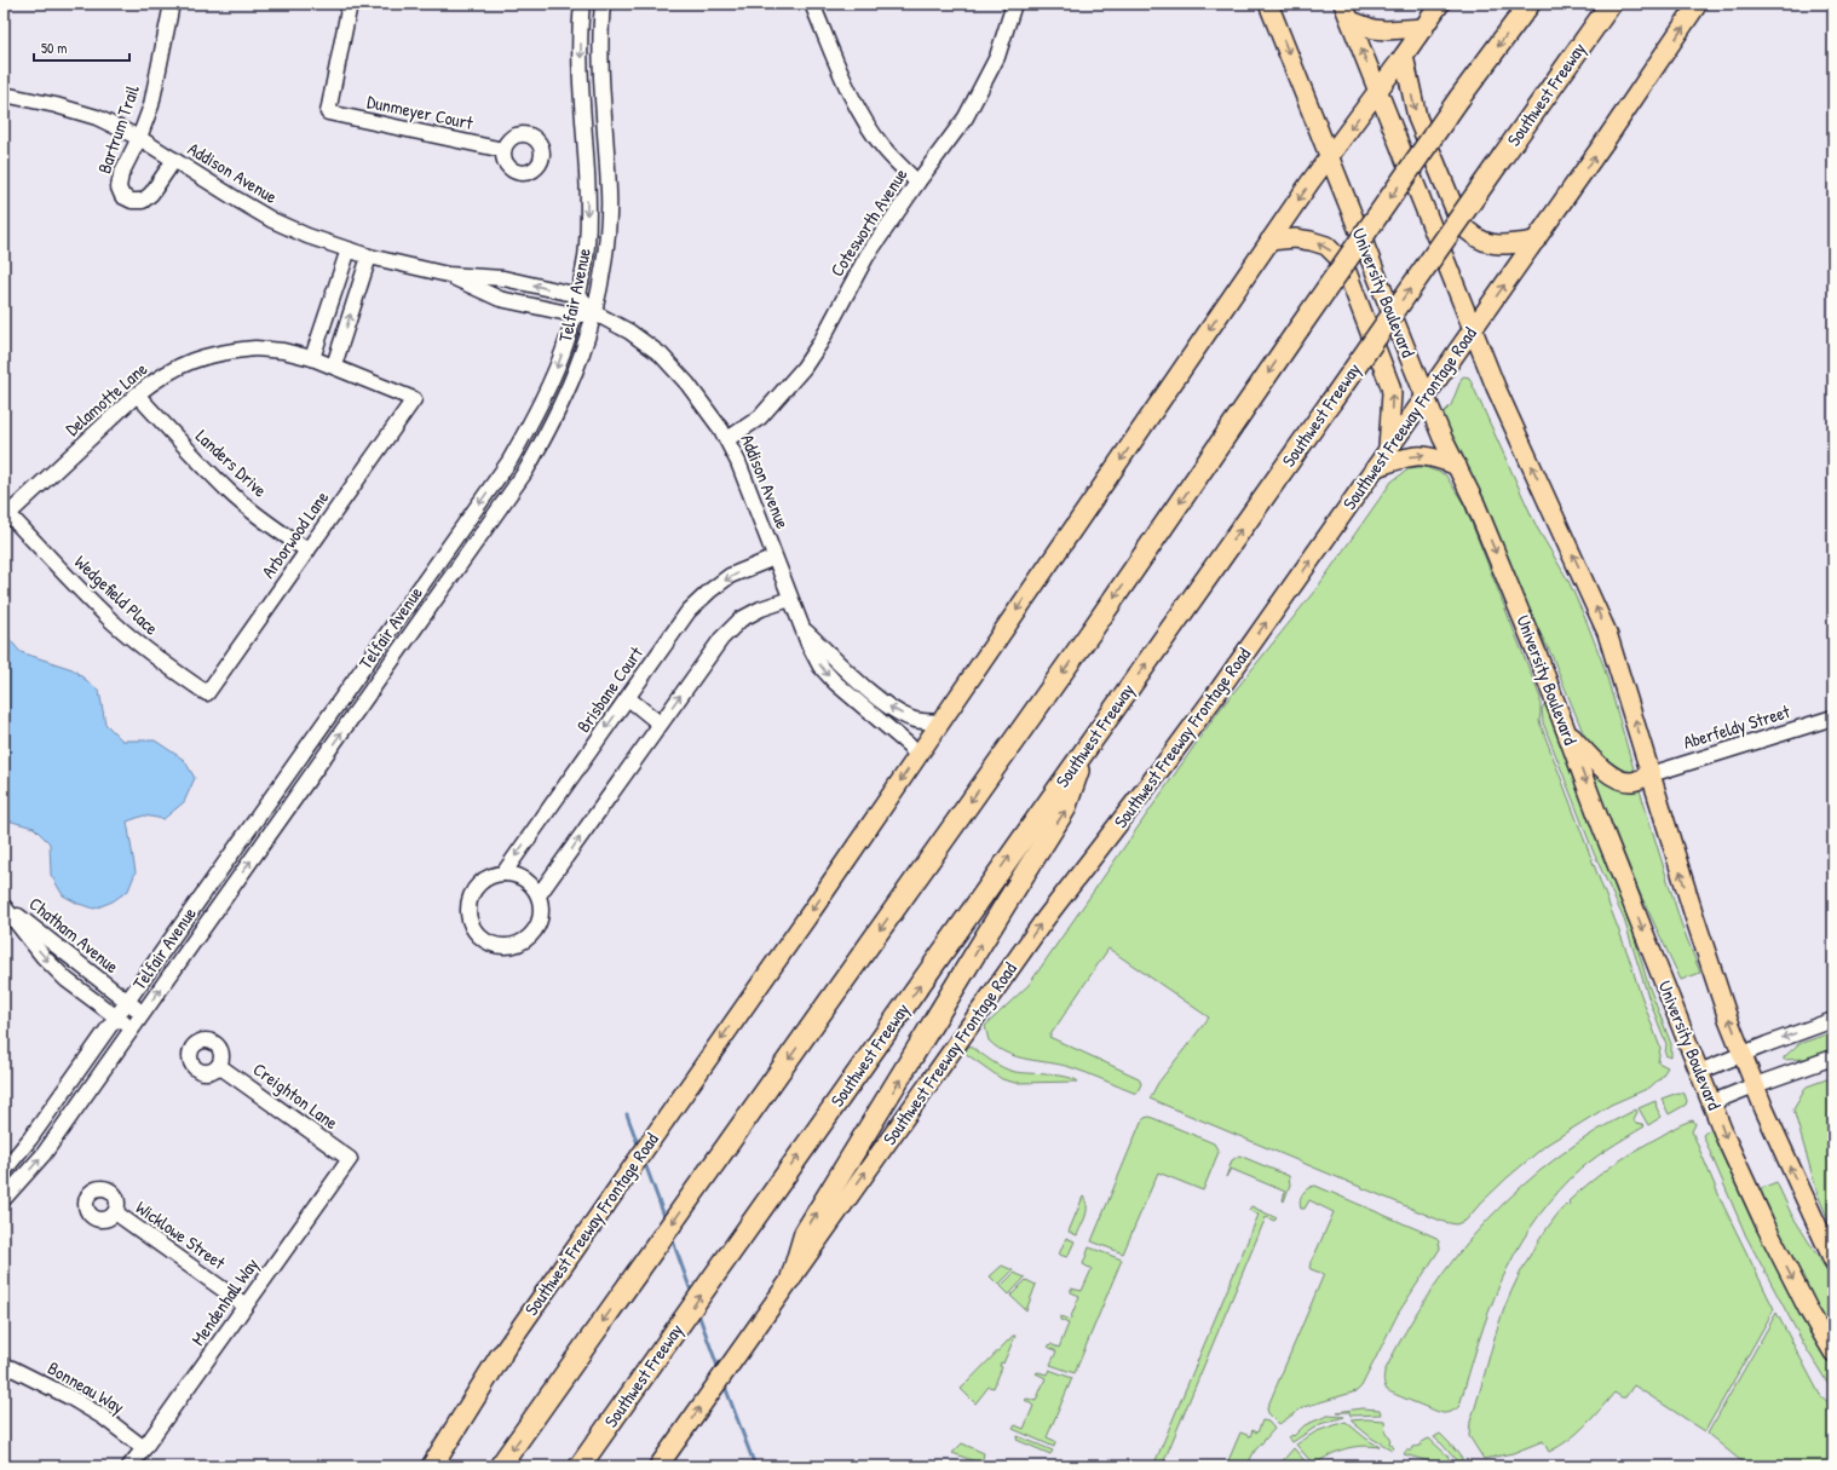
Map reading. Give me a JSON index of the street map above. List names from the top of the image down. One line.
{"streets":{"highway":["Southwest Freeway"],"main road":["University Boulevard","Southwest Freeway Frontage Road"],"street":["Dunmeyer Court","Bartrum Trail","Addison Avenue","Cotesworth Avenue","Telfair Avenue","Delamotte Lane","Landers Drive","Arborwood Lane","Wedgefield Place","Brisbane Court","Aberfeldy Street","Chatham Avenue","Creighton Lane","Wicklowe Street","Mendenhall Way","Bonneau Way"]},"crossings":[["Bartrum Trail","Addison Avenue"],["Addison Avenue","Cotesworth Avenue"],["Addison Avenue","Telfair Avenue"],["Addison Avenue","Southwest Freeway Frontage Road"],["Addison Avenue","Brisbane Court"],["University Boulevard","Southwest Freeway Frontage Road"],["Telfair Avenue","Chatham Avenue"],["Delamotte Lane","Landers Drive"],["Delamotte Lane","Arborwood Lane"],["Delamotte Lane","Wedgefield Place"],["Landers Drive","Arborwood Lane"],["Arborwood Lane","Wedgefield Place"],["Creighton Lane","Mendenhall Way"],["Wicklowe Street","Mendenhall Way"],["Mendenhall Way","Bonneau Way"]],"scale_bar":"50 m"}
